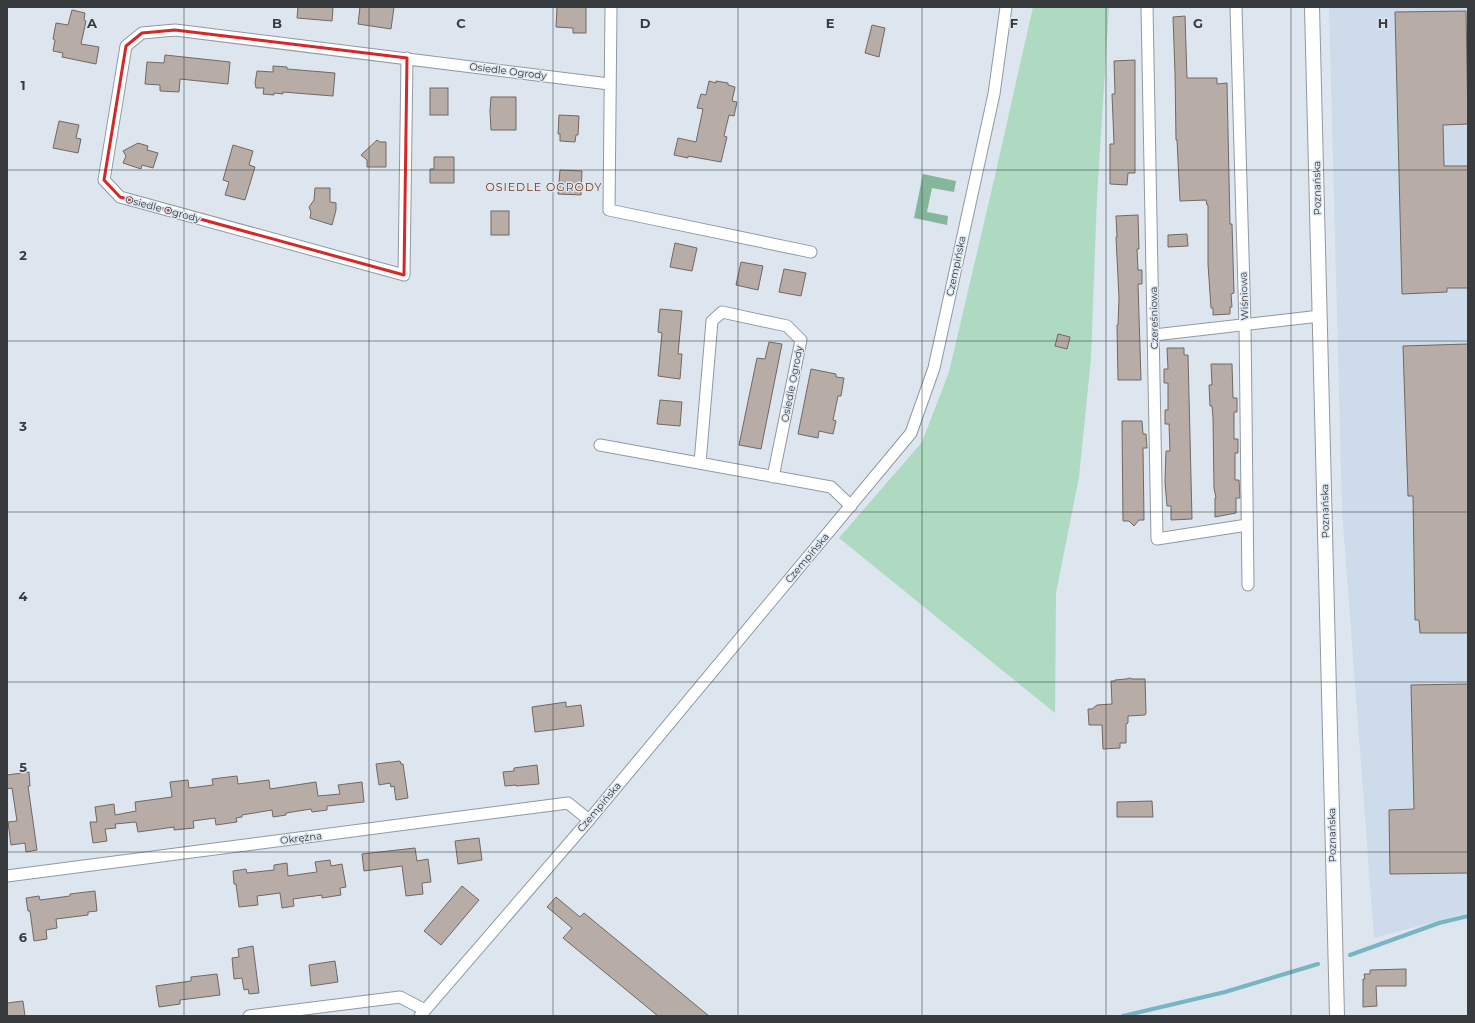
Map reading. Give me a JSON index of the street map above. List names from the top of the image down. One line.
{"streets":{"street":["Osiedle Ogrody","Poznańska","Czempińska","Wiśniowa","Czereśniowa","Okrężna"]},"crossings":[["Czempińska","Okrężna"],["Wiśniowa","Czereśniowa"]],"districts":["OSIEDLE OGRODY"],"grid":{"columns":["A","B","C","D","E","F","G","H"],"rows":["1","2","3","4","5","6"]}}
